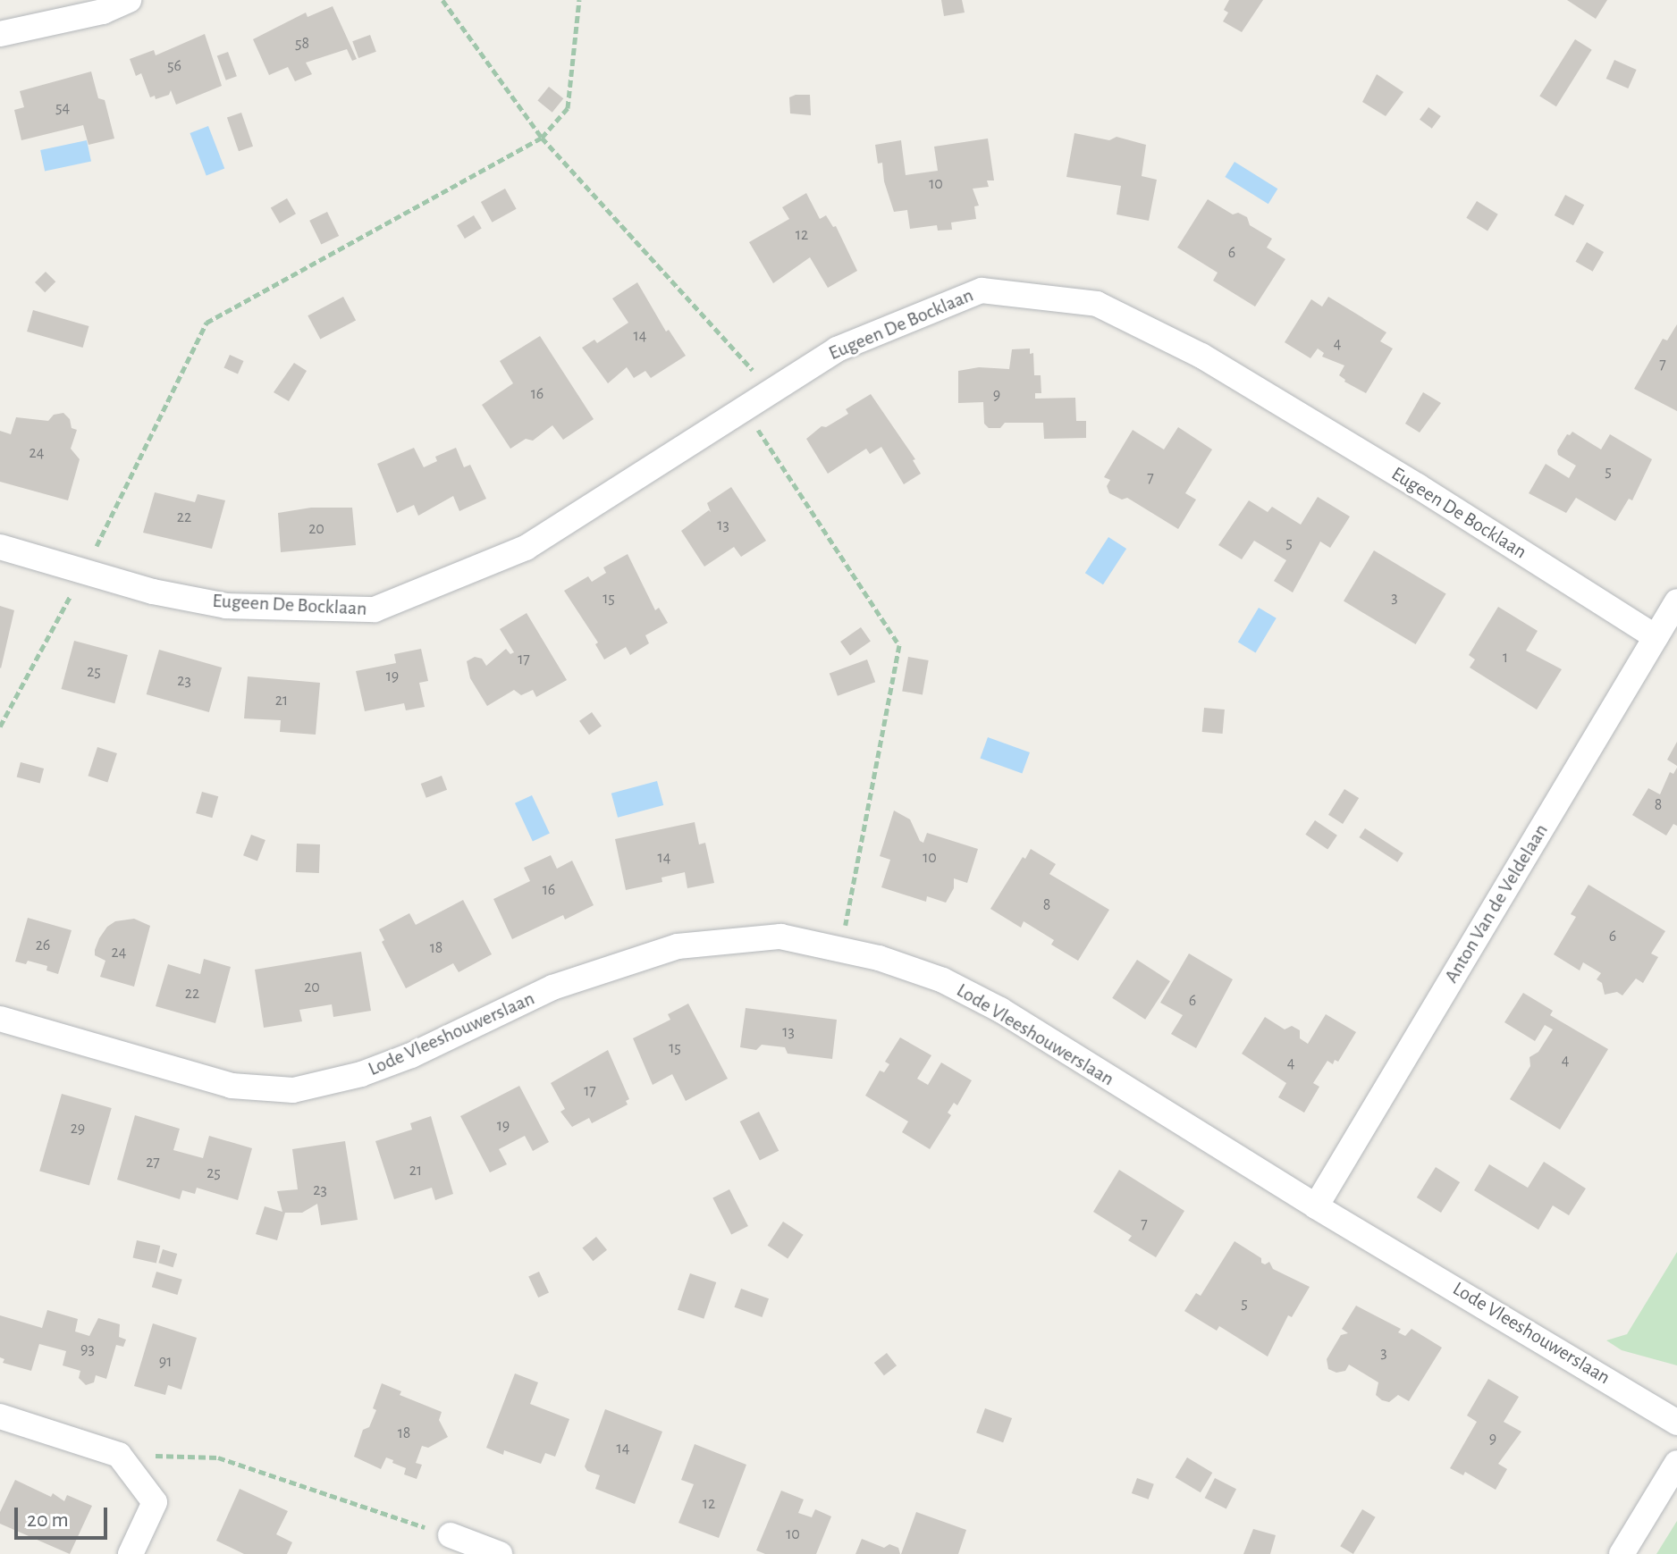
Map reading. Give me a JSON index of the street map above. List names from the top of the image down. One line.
{"streets":{"street":["Eugeen De Bocklaan","Anton Van de Veldelaan","Lode Vleeshouwerslaan"]},"crossings":[["Eugeen De Bocklaan","Anton Van de Veldelaan"],["Anton Van de Veldelaan","Lode Vleeshouwerslaan"]],"house_numbers":["58","56","54","10","12","6","14","4","7","16","9","24","5","7","22","13","20","5","3","15","1","17","25","19","23","21","8","14","10","16","8","6","26","18","24","20","22","6","13","15","4","4","17","19","29","27","21","25","23","7","5","93","3","91","18","9","14","12","10"],"scale_bar":"20 m"}
